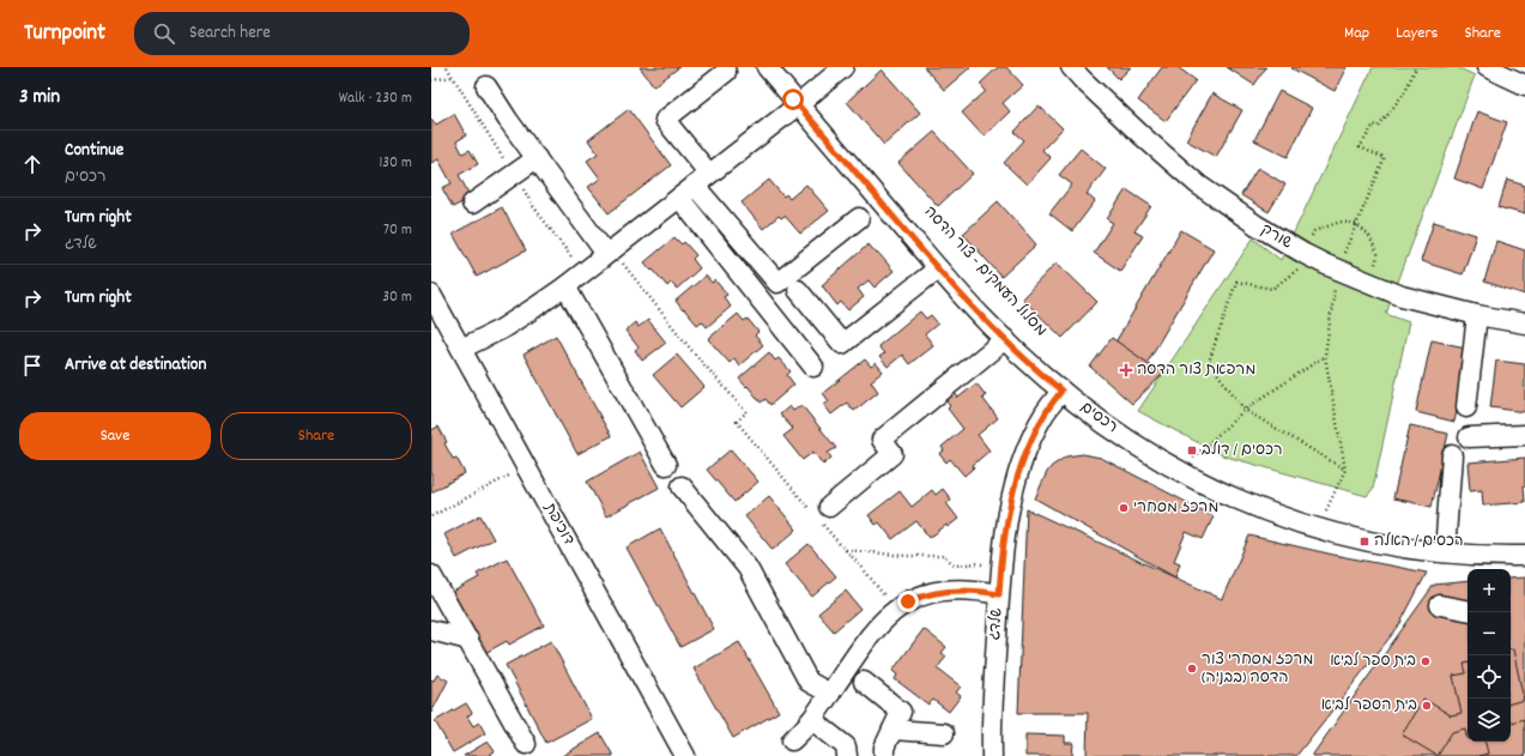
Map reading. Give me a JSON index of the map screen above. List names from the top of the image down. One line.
{"streets":{"street":["שורק","רכסים","דוכיפת","שלדג"]},"crossings":[["רכסים","שלדג"]],"places":{"health":["מרפאת צור הדסה"],"transit":["רכסים / דולב","רכסים / האלה"],"other":["מרכז מסחרי","בית ספר לביא","מרכז מסחרי צור הדסה (בבניה)","בית הספר לביא"]},"page":{"header":"Turnpoint","search":"Search here","nav":["Map","Layers","Share"],"heading":["3 min","Walk · 230 m"],"list":[["Continue","רכסים","130 m"],["Turn right","שלדג","70 m"],["Turn right","30 m"],"Arrive at destination"],"buttons":["Save","Share"],"map_buttons":["+","−"]}}
